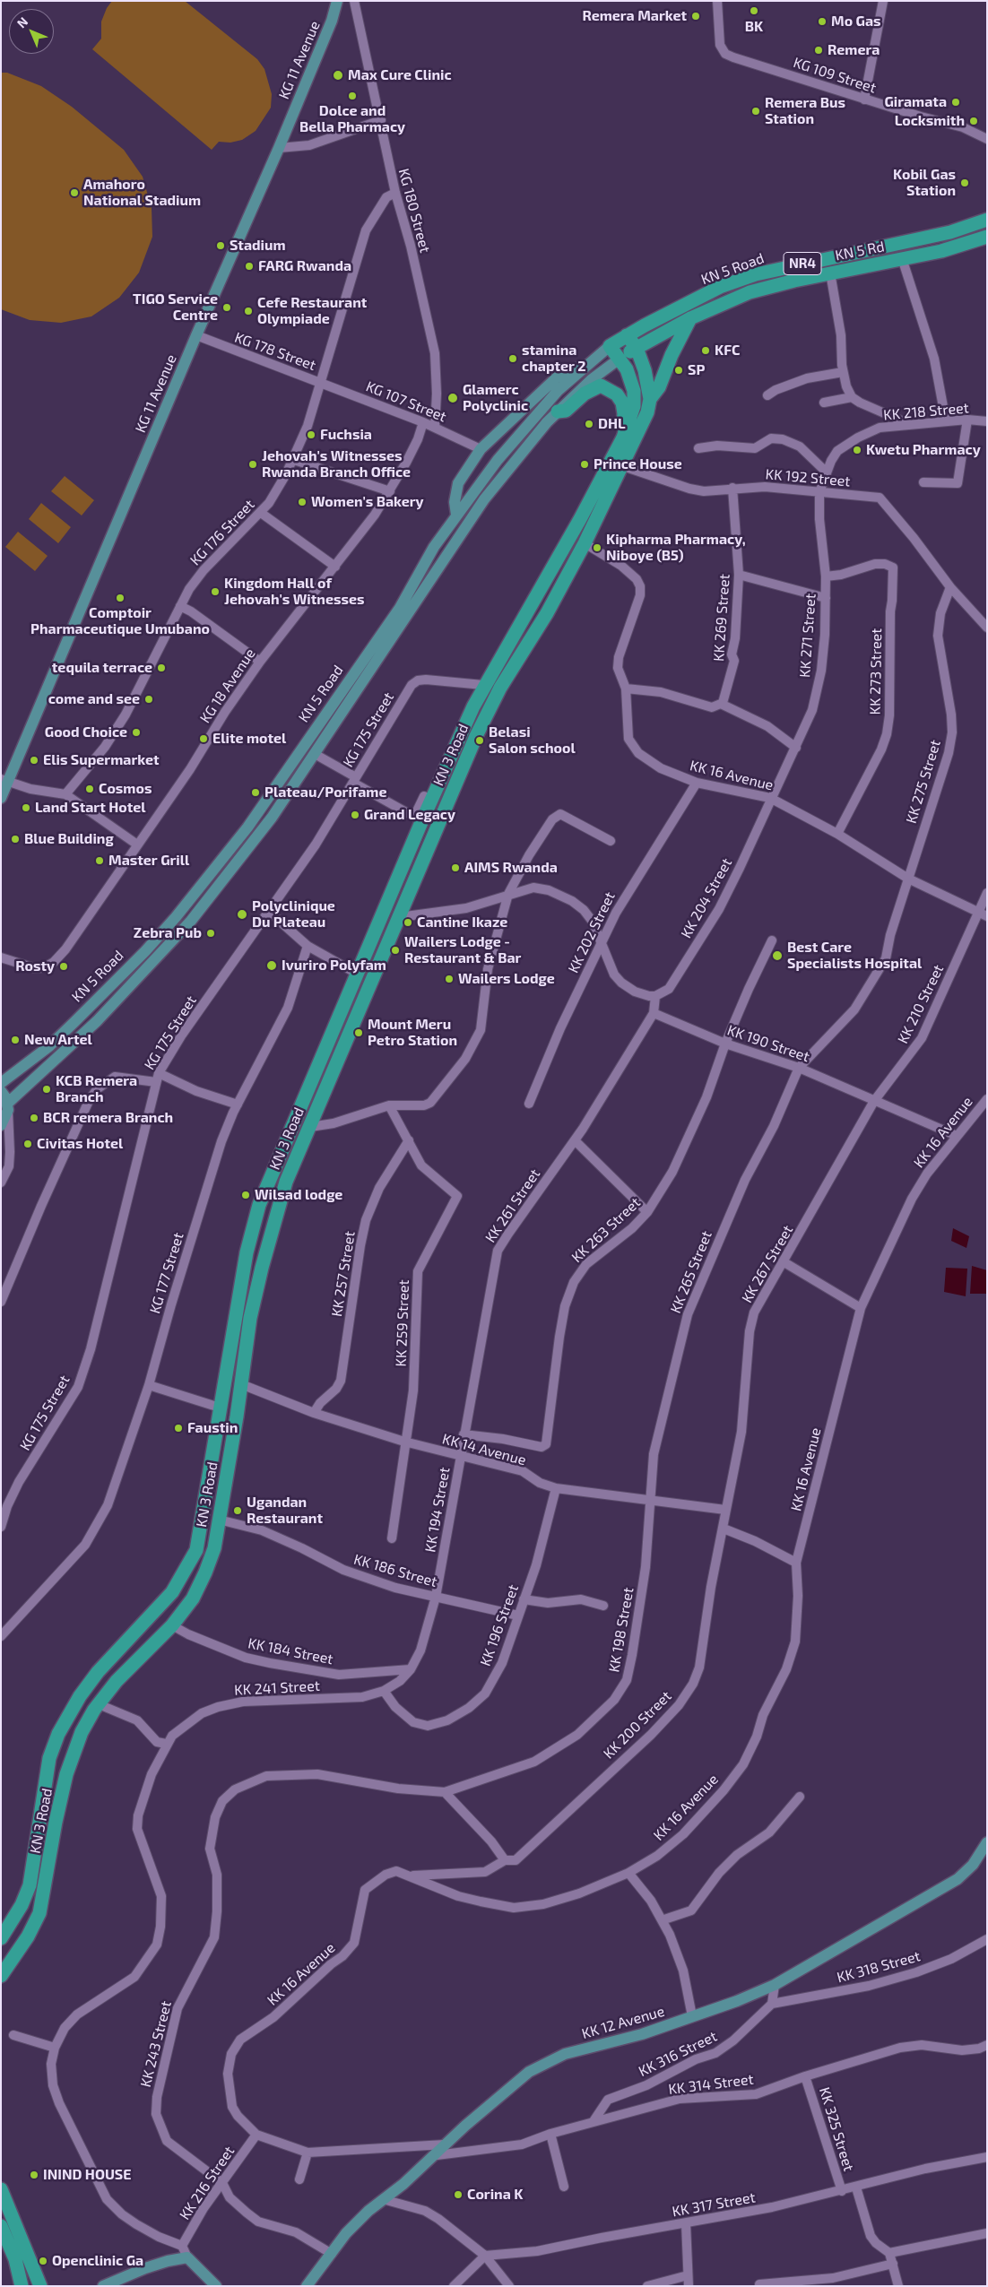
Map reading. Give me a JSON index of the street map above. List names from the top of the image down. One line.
{"streets":{"highway":["KN 5 Rd","NR4","KN 5 Road","KN 3 Road"],"main road":["KG 11 Avenue","KK 12 Avenue"],"street":["KG 109 Street","KG 180 Street","KG 178 Street","KG 107 Street","KK 218 Street","KK 192 Street","KG 176 Street","KK 269 Street","KK 271 Street","KK 273 Street","KG 18 Avenue","KG 175 Street","KK 16 Avenue","KK 275 Street","KK 204 Street","KK 202 Street","KK 210 Street","KK 190 Street","KK 261 Street","KK 263 Street","KK 267 Street","KK 265 Street","KG 177 Street","KK 257 Street","KK 259 Street","KK 14 Avenue","KK 194 Street","KK 186 Street","KK 196 Street","KK 198 Street","KK 184 Street","KK 241 Street","KK 200 Street","KK 318 Street","KK 243 Street","KK 316 Street","KK 314 Street","KK 325 Street","KK 216 Street","KK 317 Street"]},"crossings":[["KG 11 Avenue","KG 178 Street"],["KG 180 Street","KG 107 Street"],["KG 180 Street","KG 176 Street"],["KN 5 Rd","NR4"],["NR4","KN 5 Road"],["NR4","KN 3 Road"],["KN 5 Road","KN 3 Road"],["KG 178 Street","KG 107 Street"],["KG 178 Street","KG 176 Street"],["KG 107 Street","KG 176 Street"],["KG 107 Street","KG 18 Avenue"],["KK 218 Street","KK 192 Street"],["KK 218 Street","KK 271 Street"],["KK 192 Street","KK 269 Street"],["KK 192 Street","KK 271 Street"],["KK 192 Street","KN 3 Road"],["KK 192 Street","KK 275 Street"],["KK 271 Street","KK 273 Street"],["KK 271 Street","KK 16 Avenue"],["KK 271 Street","KK 204 Street"],["KK 273 Street","KK 16 Avenue"],["KG 175 Street","KN 3 Road"],["KN 3 Road","KK 16 Avenue"],["KN 3 Road","KK 14 Avenue"],["KN 3 Road","KK 186 Street"],["KN 3 Road","KK 184 Street"],["KK 16 Avenue","KK 275 Street"],["KK 16 Avenue","KK 204 Street"],["KK 16 Avenue","KK 202 Street"],["KK 16 Avenue","KK 210 Street"],["KK 16 Avenue","KK 190 Street"],["KK 16 Avenue","KK 200 Street"],["KK 16 Avenue","KK 12 Avenue"],["KK 16 Avenue","KK 216 Street"],["KK 275 Street","KK 190 Street"],["KK 275 Street","KK 265 Street"],["KK 204 Street","KK 261 Street"],["KK 210 Street","KK 190 Street"],["KK 210 Street","KK 267 Street"],["KK 190 Street","KK 261 Street"],["KK 190 Street","KK 263 Street"],["KK 190 Street","KK 267 Street"],["KK 190 Street","KK 265 Street"],["KK 261 Street","KK 263 Street"],["KK 261 Street","KK 14 Avenue"],["KK 261 Street","KK 194 Street"],["KK 267 Street","KK 14 Avenue"],["KK 267 Street","KK 200 Street"],["KK 265 Street","KK 14 Avenue"],["KK 265 Street","KK 198 Street"],["KK 257 Street","KK 259 Street"],["KK 257 Street","KK 14 Avenue"],["KK 259 Street","KK 14 Avenue"],["KK 14 Avenue","KK 194 Street"],["KK 14 Avenue","KK 196 Street"],["KK 14 Avenue","KK 198 Street"],["KK 14 Avenue","KK 200 Street"],["KK 194 Street","KK 186 Street"],["KK 194 Street","KK 184 Street"],["KK 186 Street","KK 196 Street"],["KK 196 Street","KK 241 Street"],["KK 198 Street","KK 243 Street"],["KK 241 Street","KK 216 Street"],["KK 318 Street","KK 316 Street"],["KK 12 Avenue","KK 243 Street"],["KK 12 Avenue","KK 314 Street"],["KK 243 Street","KK 216 Street"],["KK 316 Street","KK 314 Street"],["KK 314 Street","KK 325 Street"],["KK 325 Street","KK 317 Street"]],"places":["BK","Remera Market","Mo Gas","Remera","Max Cure Clinic","Dolce and Bella Pharmacy","Giramata","Remera Bus Station","Locksmith","Kobil Gas Station","Amahoro National Stadium","Stadium","FARG Rwanda","TIGO Service Centre","Cefe Restaurant Olympiade","KFC","stamina chapter 2","SP","Glamerc Polyclinic","DHL","Fuchsia","Kwetu Pharmacy","Jehovah's Witnesses Rwanda Branch Office","Prince House","Women's Bakery","Kipharma Pharmacy, Niboye (B5)","Kingdom Hall of Jehovah's Witnesses","Comptoir Pharmaceutique Umubano","tequila terrace","come and see","Good Choice","Elite motel","Belasi Salon school","Elis Supermarket","Cosmos","Plateau/Porifame","Land Start Hotel","Grand Legacy","Blue Building","Master Grill","AIMS Rwanda","Polyclinique Du Plateau","Cantine Ikaze","Zebra Pub","Wailers Lodge - Restaurant & Bar","Best Care Specialists Hospital","Ivuriro Polyfam","Rosty","Wailers Lodge","Mount Meru Petro Station","New Artel","KCB Remera Branch","BCR remera Branch","Civitas Hotel","Wilsad lodge","Faustin","Ugandan Restaurant","ININD HOUSE","Corina K","Openclinic Ga"],"north":"top left"}
